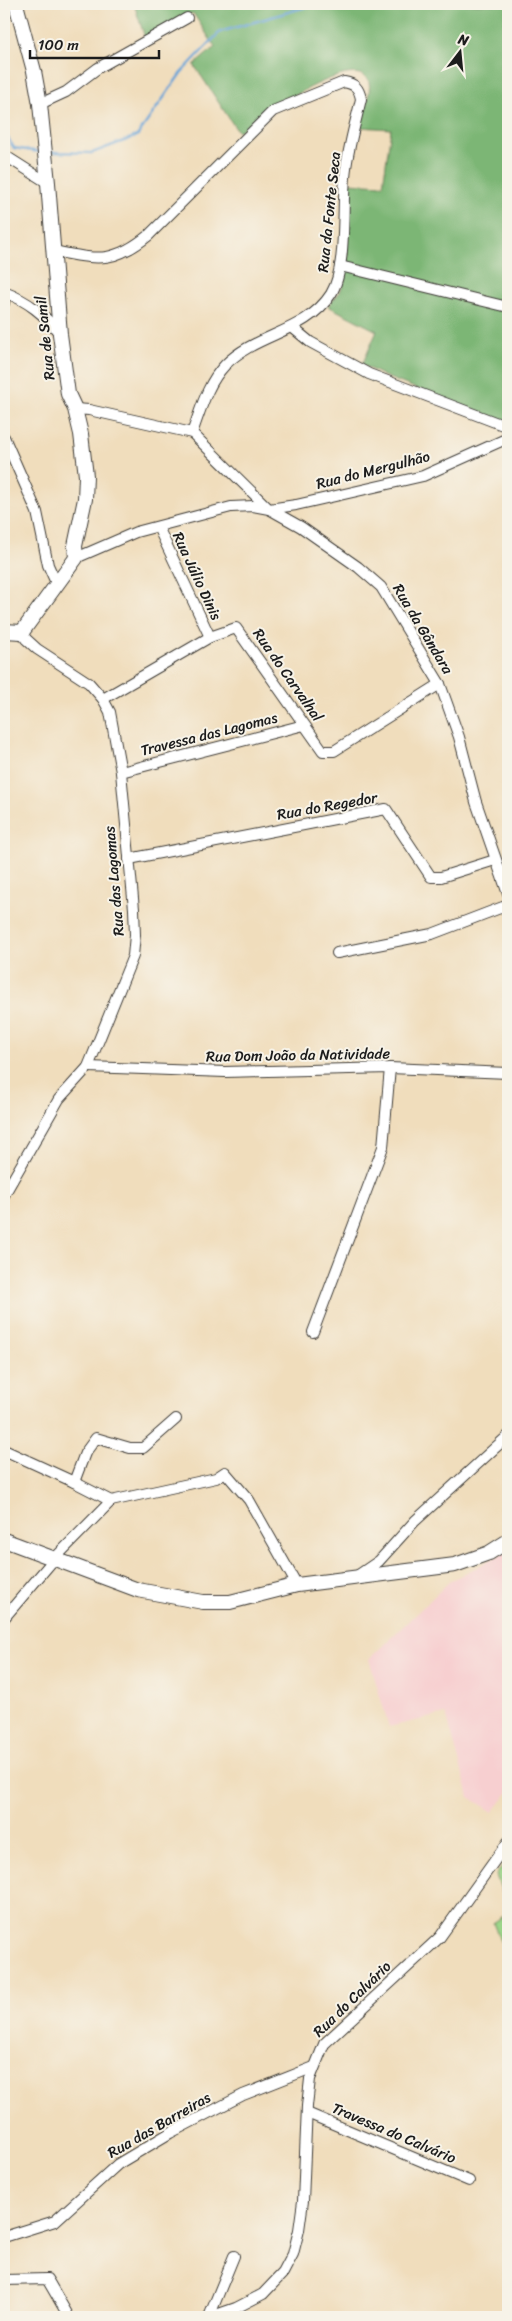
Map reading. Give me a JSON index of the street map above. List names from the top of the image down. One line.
{"streets":{"street":["Rua da Fonte Seca","Rua de Samil","Rua do Mergulhão","Rua Júlio Dinis","Rua da Gândara","Rua do Carvalhal","Travessa das Lagomas","Rua do Regedor","Rua das Lagomas","Rua Dom João da Natividade","Rua do Calvário","Rua das Barreiras","Travessa do Calvário"]},"crossings":[["Rua da Fonte Seca","Rua de Samil"],["Rua de Samil","Rua da Gândara"],["Rua do Mergulhão","Rua da Gândara"],["Rua Júlio Dinis","Rua da Gândara"],["Rua Júlio Dinis","Rua do Carvalhal"],["Rua da Gândara","Rua do Carvalhal"],["Rua da Gândara","Rua do Regedor"],["Rua do Carvalhal","Travessa das Lagomas"],["Rua do Carvalhal","Rua das Lagomas"],["Travessa das Lagomas","Rua das Lagomas"],["Rua do Regedor","Rua das Lagomas"],["Rua das Lagomas","Rua Dom João da Natividade"],["Rua do Calvário","Rua das Barreiras"],["Rua do Calvário","Travessa do Calvário"]],"scale_bar":"100 m","north":"top"}
